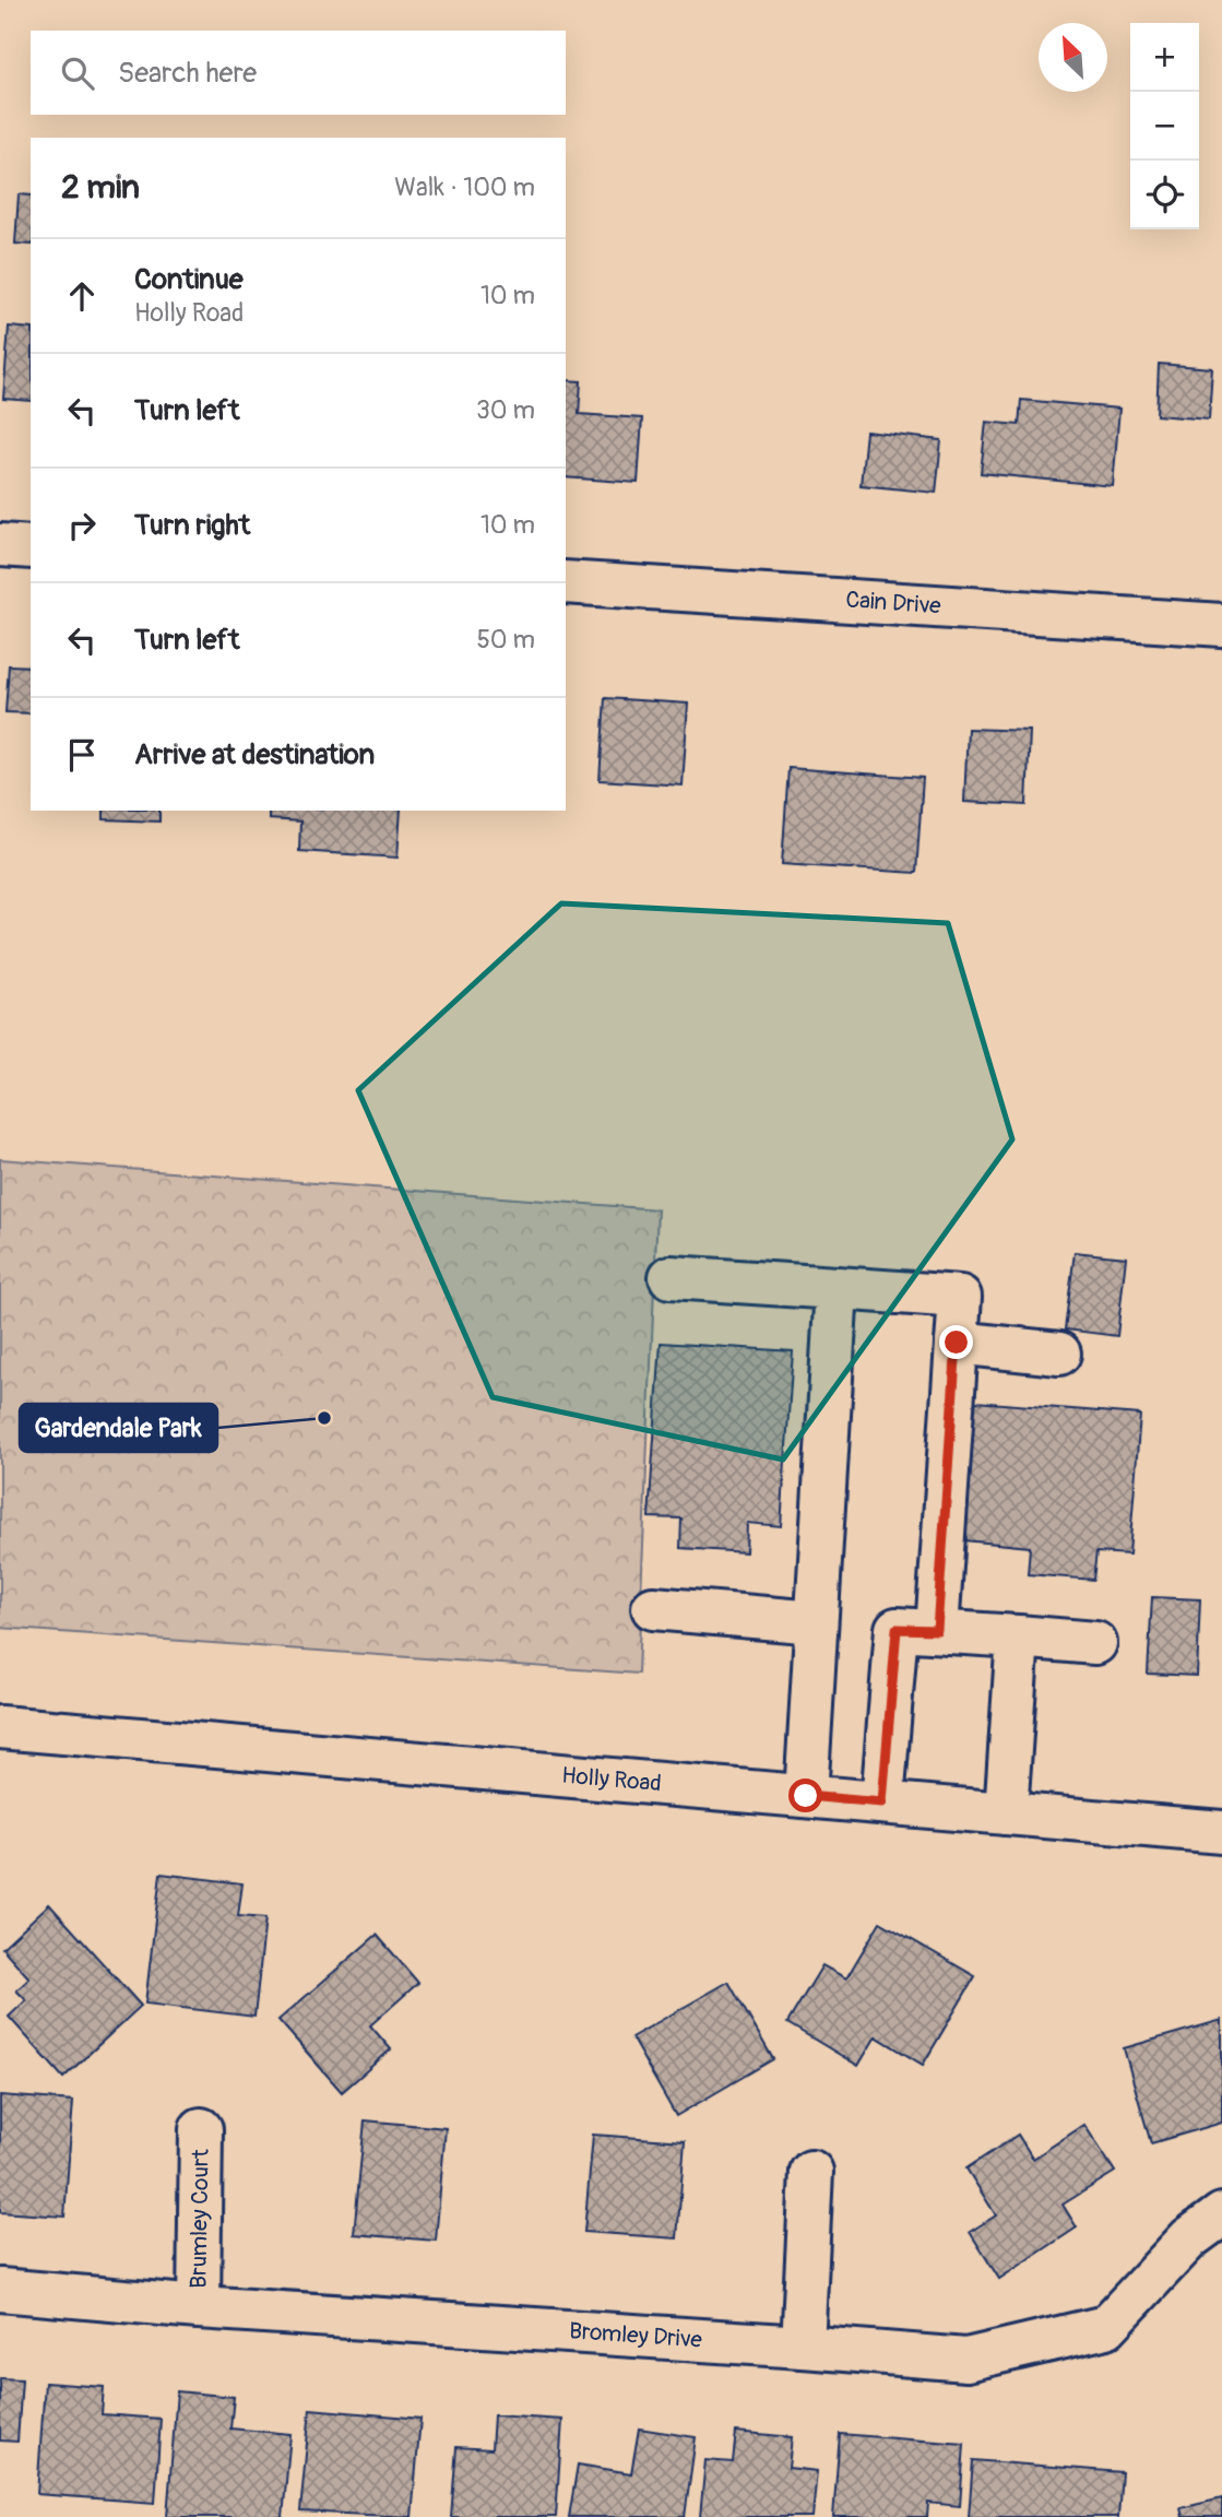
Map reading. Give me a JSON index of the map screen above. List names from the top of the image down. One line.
{"streets":{"street":["Cain Drive","Holly Road","Brumley Court","Bromley Drive"]},"crossings":[["Brumley Court","Bromley Drive"]],"places":["Gardendale Park"],"north":"top left","page":{"map_buttons":["+","−"],"search":"Search here","heading":["2 min","Walk · 100 m"],"list":[["Continue","Holly Road","10 m"],["Turn left","30 m"],["Turn right","10 m"],["Turn left","50 m"],"Arrive at destination"]}}
